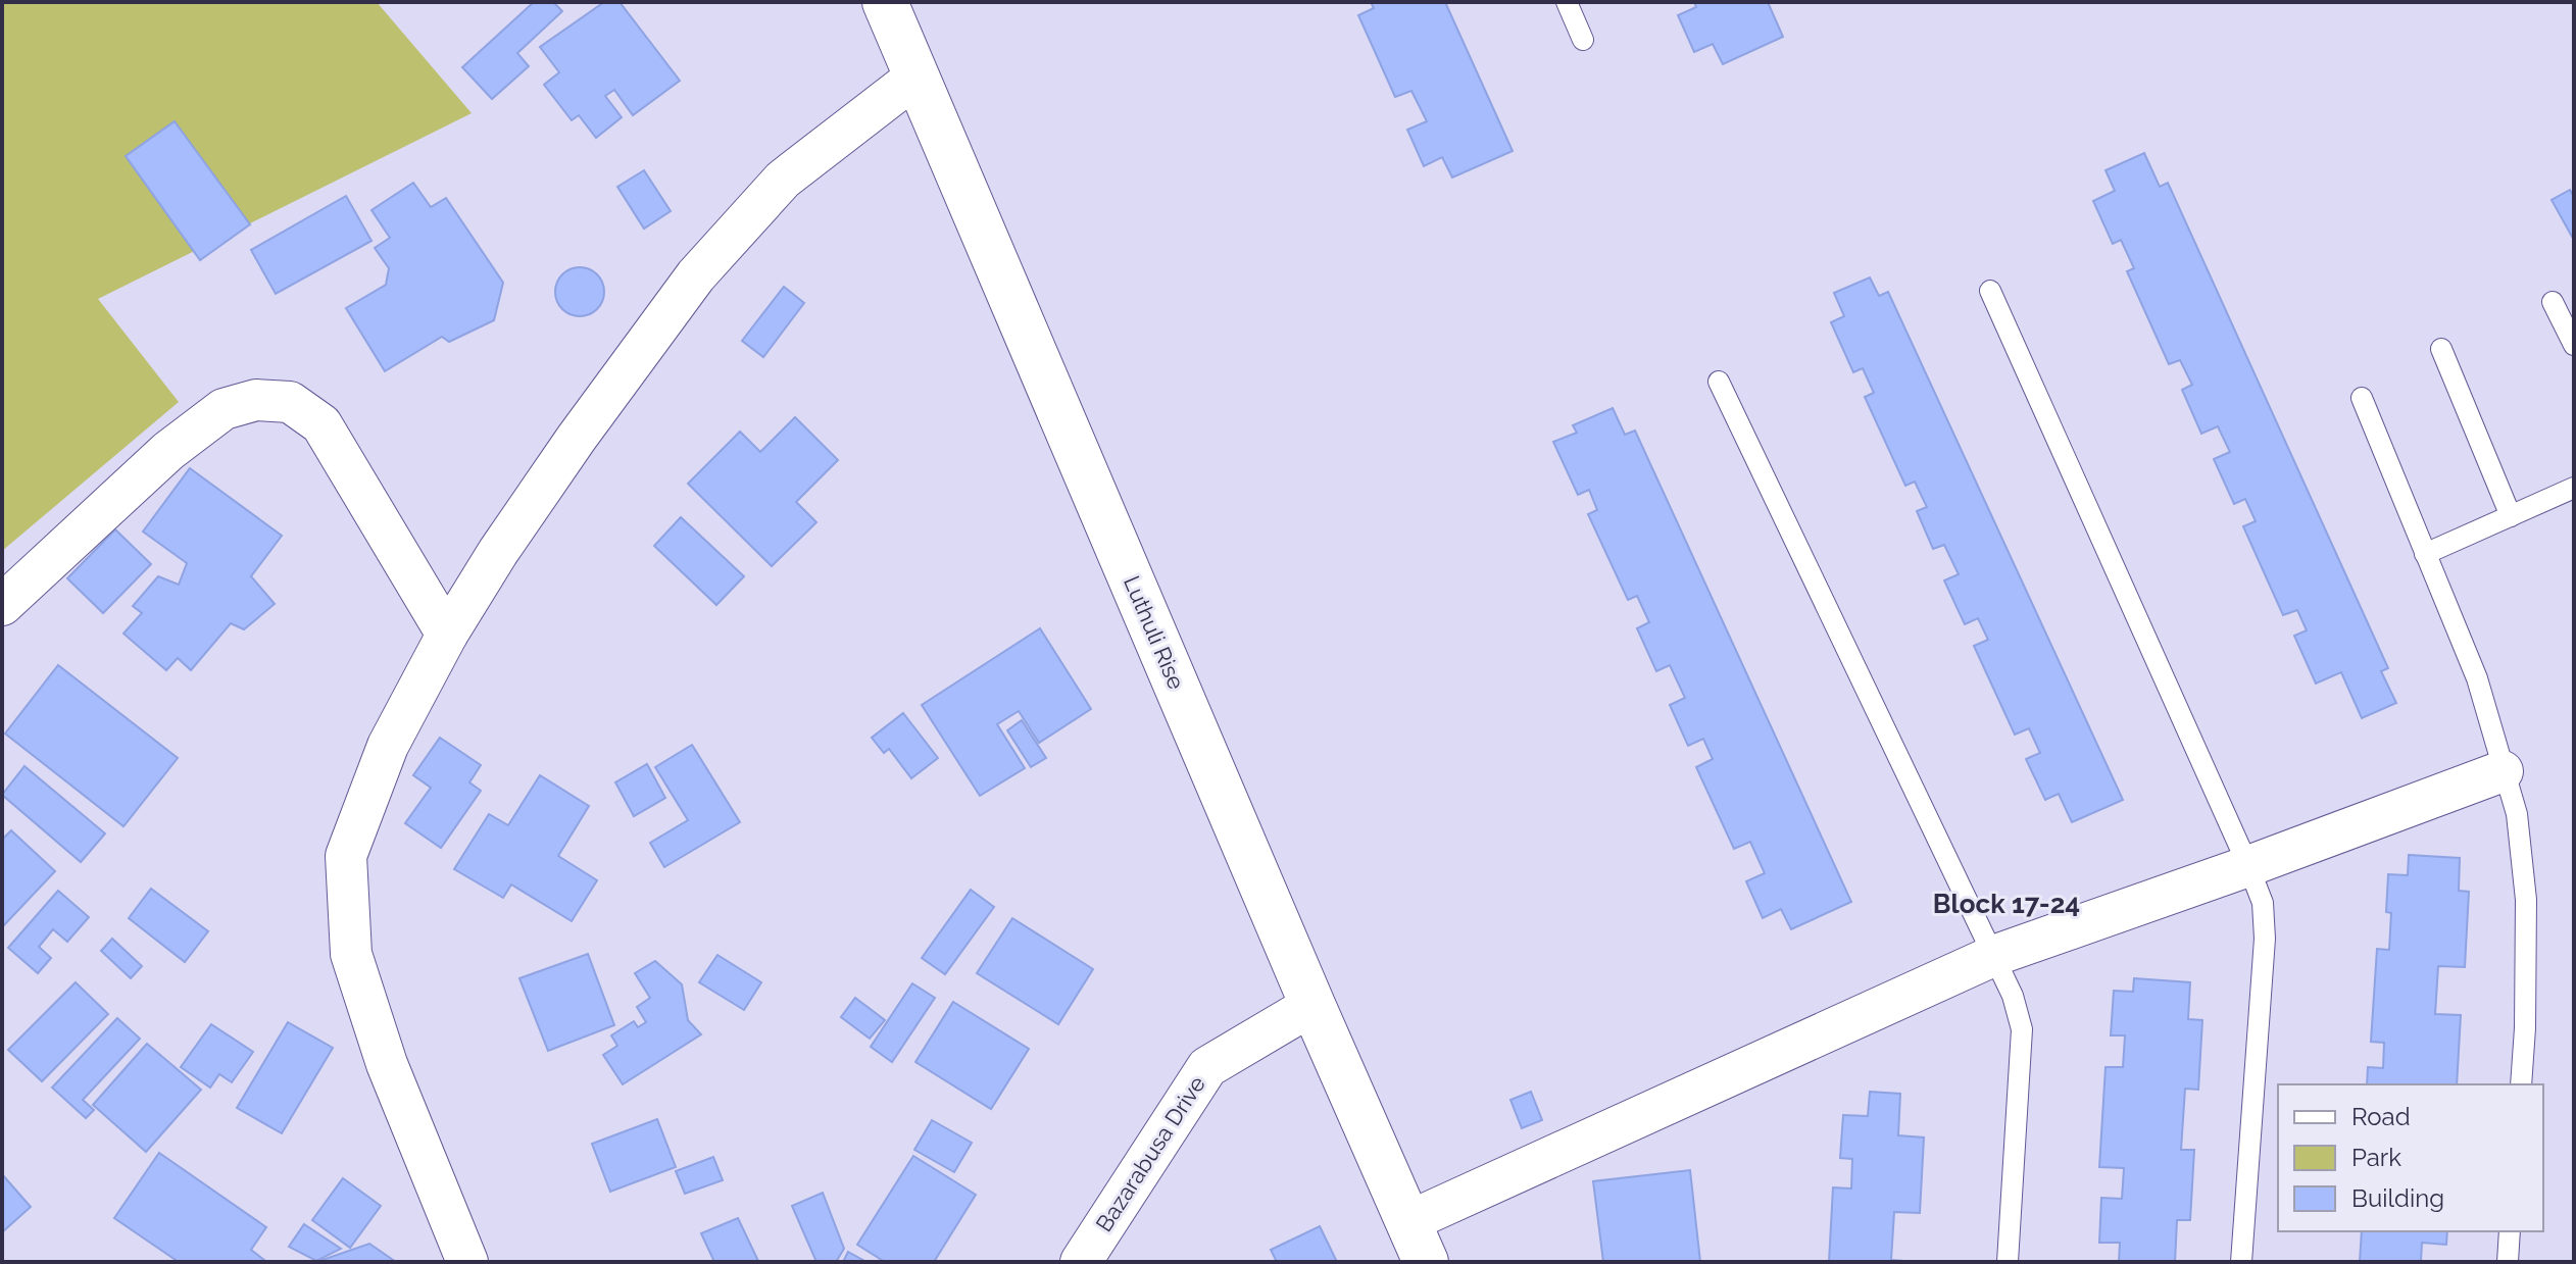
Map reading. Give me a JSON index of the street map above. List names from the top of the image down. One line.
{"streets":{"street":["Luthuli Rise","Bazarabusa Drive"]},"crossings":[["Luthuli Rise","Bazarabusa Drive"]],"districts":["Block 17-24"],"legend":["Road","Park","Building"]}
